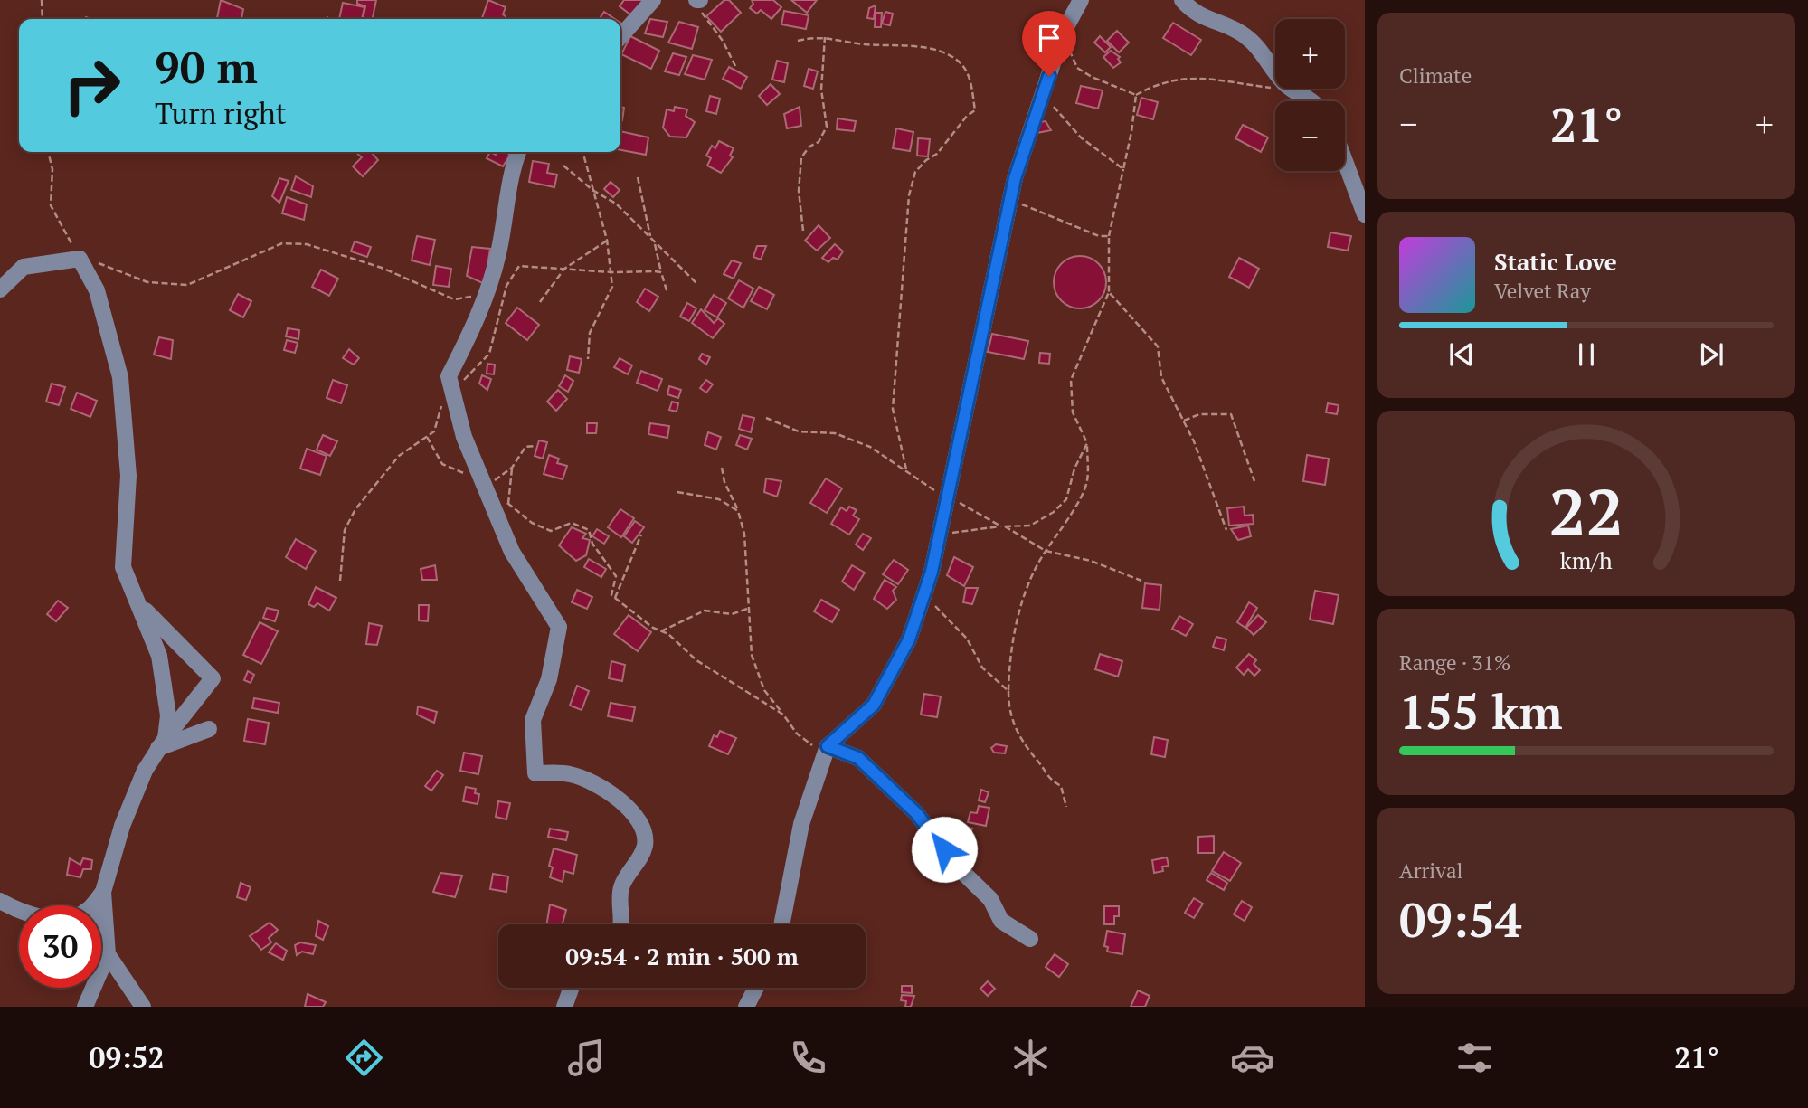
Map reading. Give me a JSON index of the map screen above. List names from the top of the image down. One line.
{"page":{"tile":["Climate",["Range · 31%","155 km"],["Arrival","09:54"]],"map_buttons":["+","−"],"turn":["90 m","Turn right"],"heat":["−","21°","+"],"song":["Static Love","Velvet Ray"],"limit":"30","trip":"09:54 · 2 min · 500 m","tabs":["09:52","21°"],"gauge":["22","km/h"]}}
